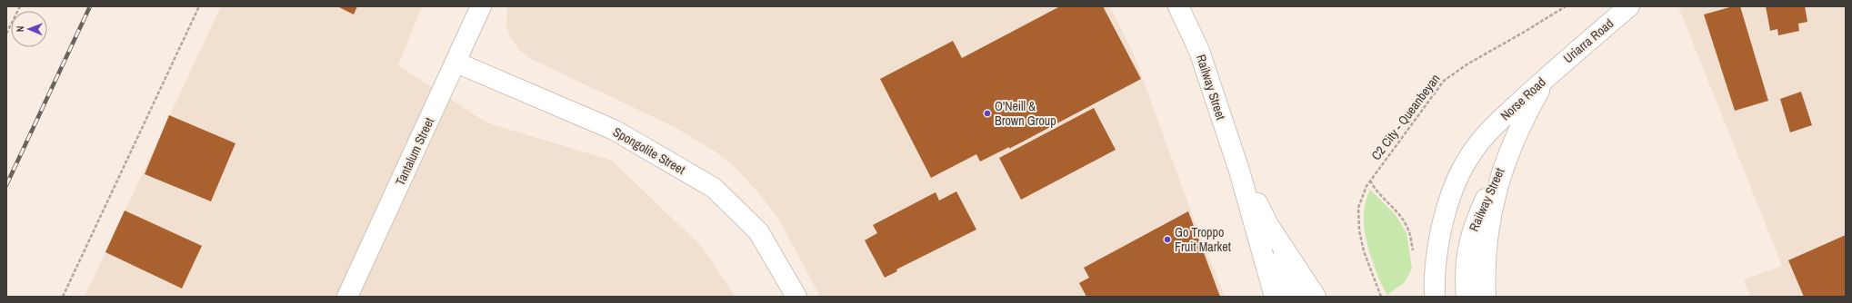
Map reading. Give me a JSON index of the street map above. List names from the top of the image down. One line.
{"streets":{"main road":["Uriarra Road","Railway Street","Norse Road","Spongolite Street","Tantalum Street"],"path":["C2 City - Queanbeyan"]},"crossings":[["Uriarra Road","Norse Road"],["Railway Street","Norse Road"],["Spongolite Street","Tantalum Street"]],"places":["O'Neill & Brown Group","Go Troppo Fruit Market"],"north":"left"}
